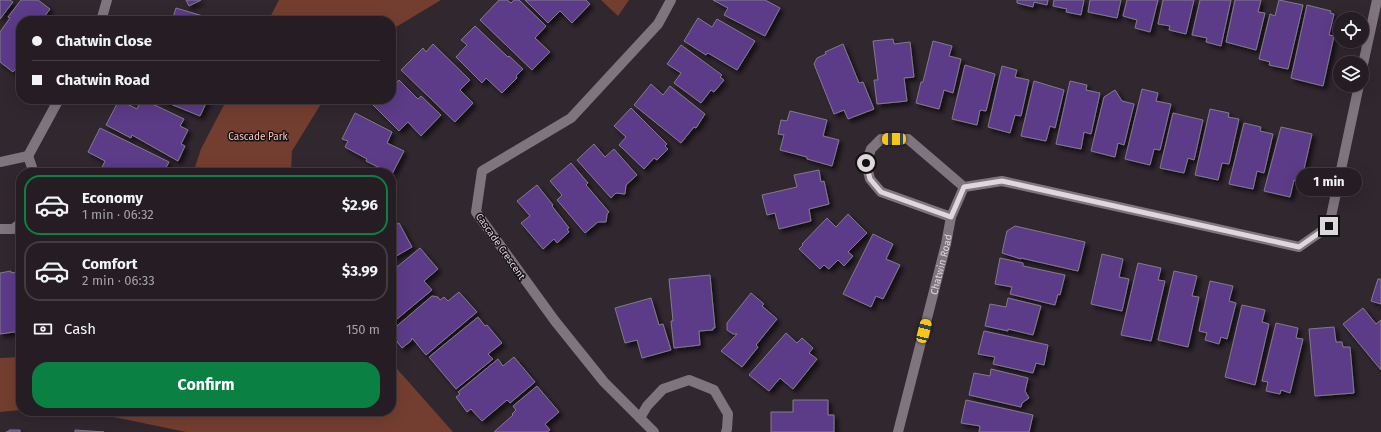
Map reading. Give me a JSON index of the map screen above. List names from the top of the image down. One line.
{"streets":{"street":["Cascade Crescent","Chatwin Road"]},"parks":["Cascade Park"],"page":{"banner":["Chatwin Close","Chatwin Road"],"bubble":"1 min","list":[{"name":"Economy","note":"1 min · 06:32","value":"$2.96"},{"name":"Comfort","note":"2 min · 06:33","value":"$3.99"}],"pay":["Cash","150 m"],"buttons":"Confirm"}}
